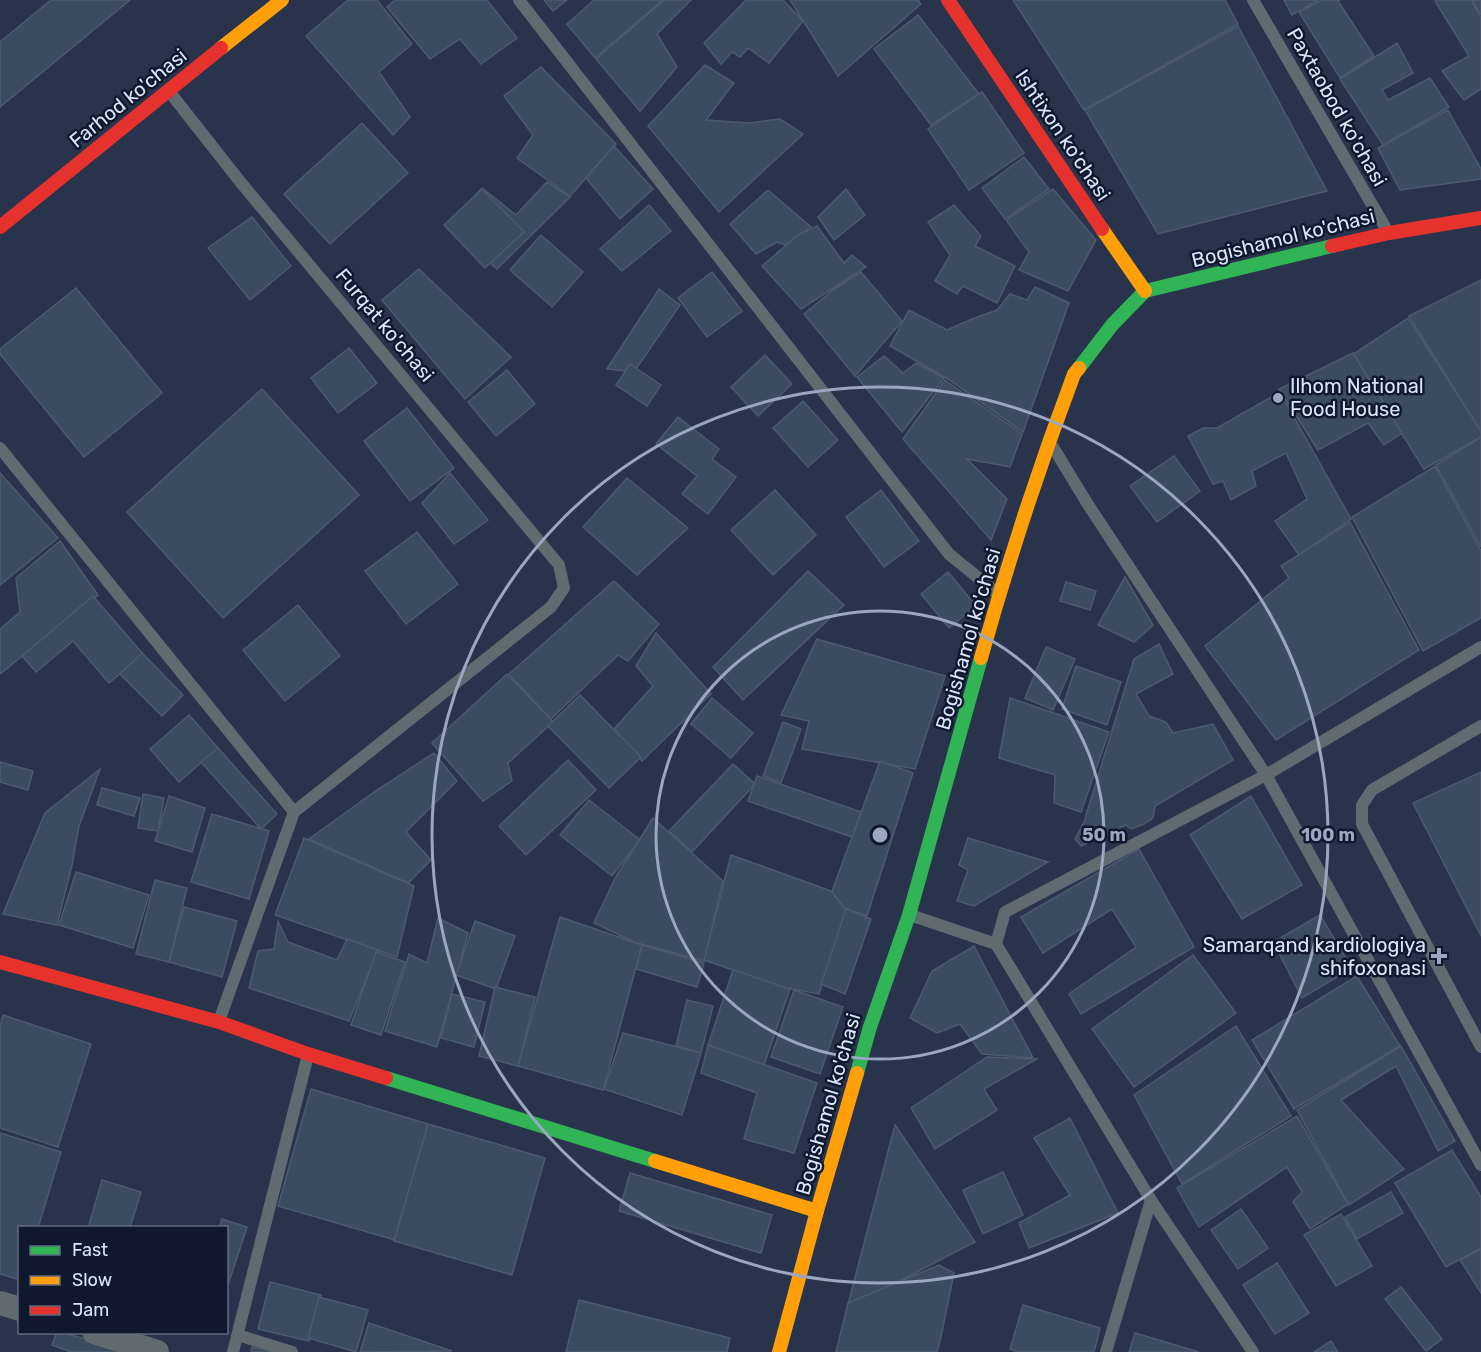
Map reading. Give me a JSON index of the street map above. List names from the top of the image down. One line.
{"streets":{"street":["Farhod ko'chasi","Ishtixon ko'chasi","Bogishamol ko'chasi"],"lane":["Paxtaobod ko'chasi","Furqat ko'chasi"]},"crossings":[["Farhod ko'chasi","Furqat ko'chasi"],["Paxtaobod ko'chasi","Bogishamol ko'chasi"],["Ishtixon ko'chasi","Bogishamol ko'chasi"]],"places":{"other":["Ilhom National Food House"],"health":["Samarqand kardiologiya shifoxonasi"]},"legend":["Fast","Slow","Jam"],"rings":["50 m","100 m"]}
